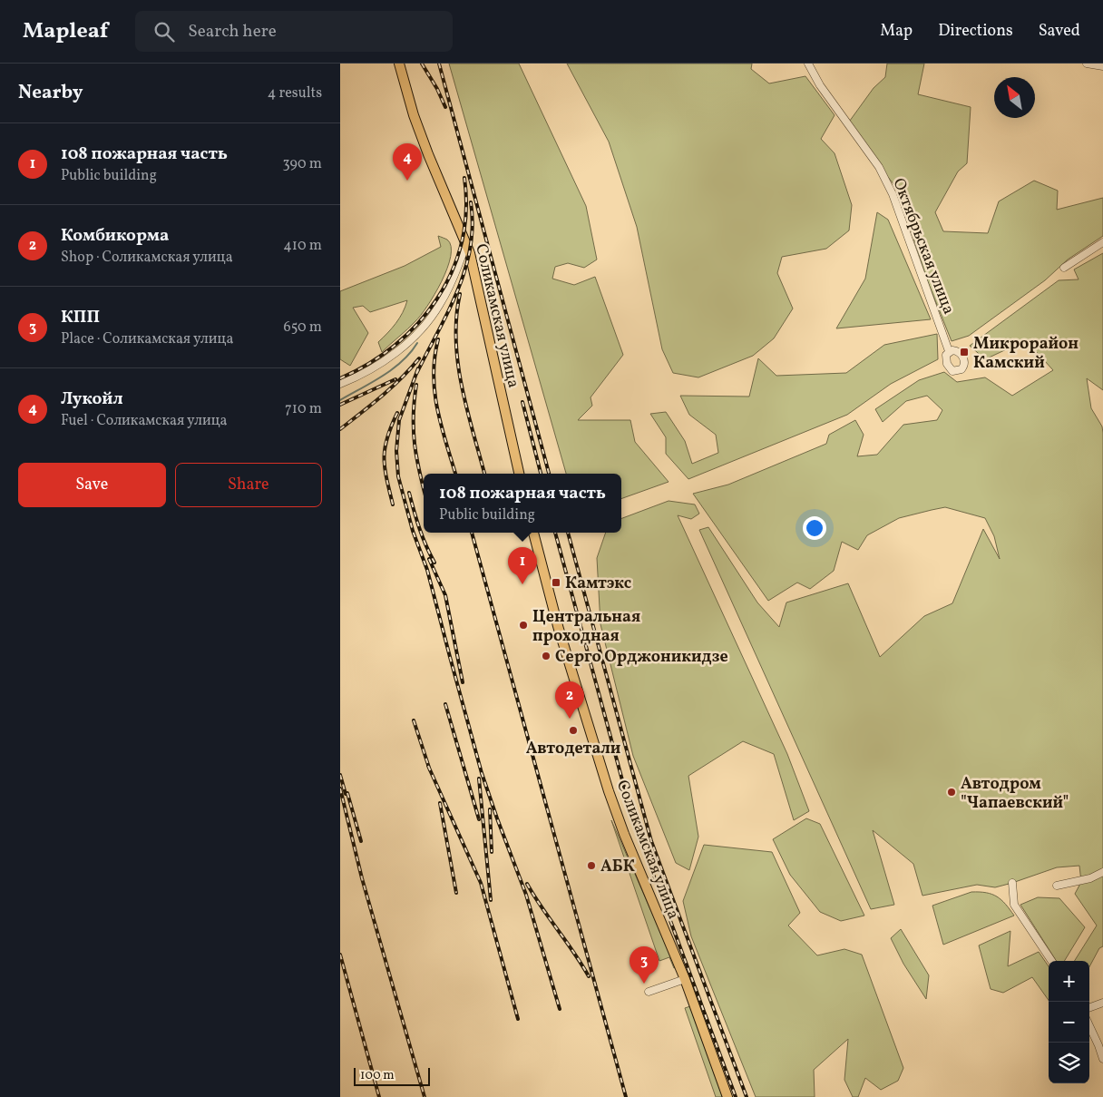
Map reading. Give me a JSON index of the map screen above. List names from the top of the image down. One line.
{"streets":{"main road":["Соликамская улица"],"street":["Октябрьская улица"]},"places":{"transit":["Микрорайон Камский","Камтэкс"],"other":["Центральная проходная","Серго Орджоникидзе","Автодетали","Автодром \"Чапаевский\"","АБК"]},"scale_bar":"100 m","north":"top left","page":{"header":"Mapleaf","search":"Search here","nav":["Map","Directions","Saved"],"heading":["Nearby","4 results"],"list":[{"mark":"1","name":"108 пожарная часть","note":"Public building","value":"390 m"},{"mark":"2","name":"Комбикорма","note":"Shop · Соликамская улица","value":"410 m"},{"mark":"3","name":"КПП","note":"Place · Соликамская улица","value":"650 m"},{"mark":"4","name":"Лукойл","note":"Fuel · Соликамская улица","value":"710 m"}],"pins":["4","1","2","3"],"buttons":["Save","Share"],"popup":["108 пожарная часть","Public building"],"map_buttons":["+","−"],"scale":"100 m"}}
